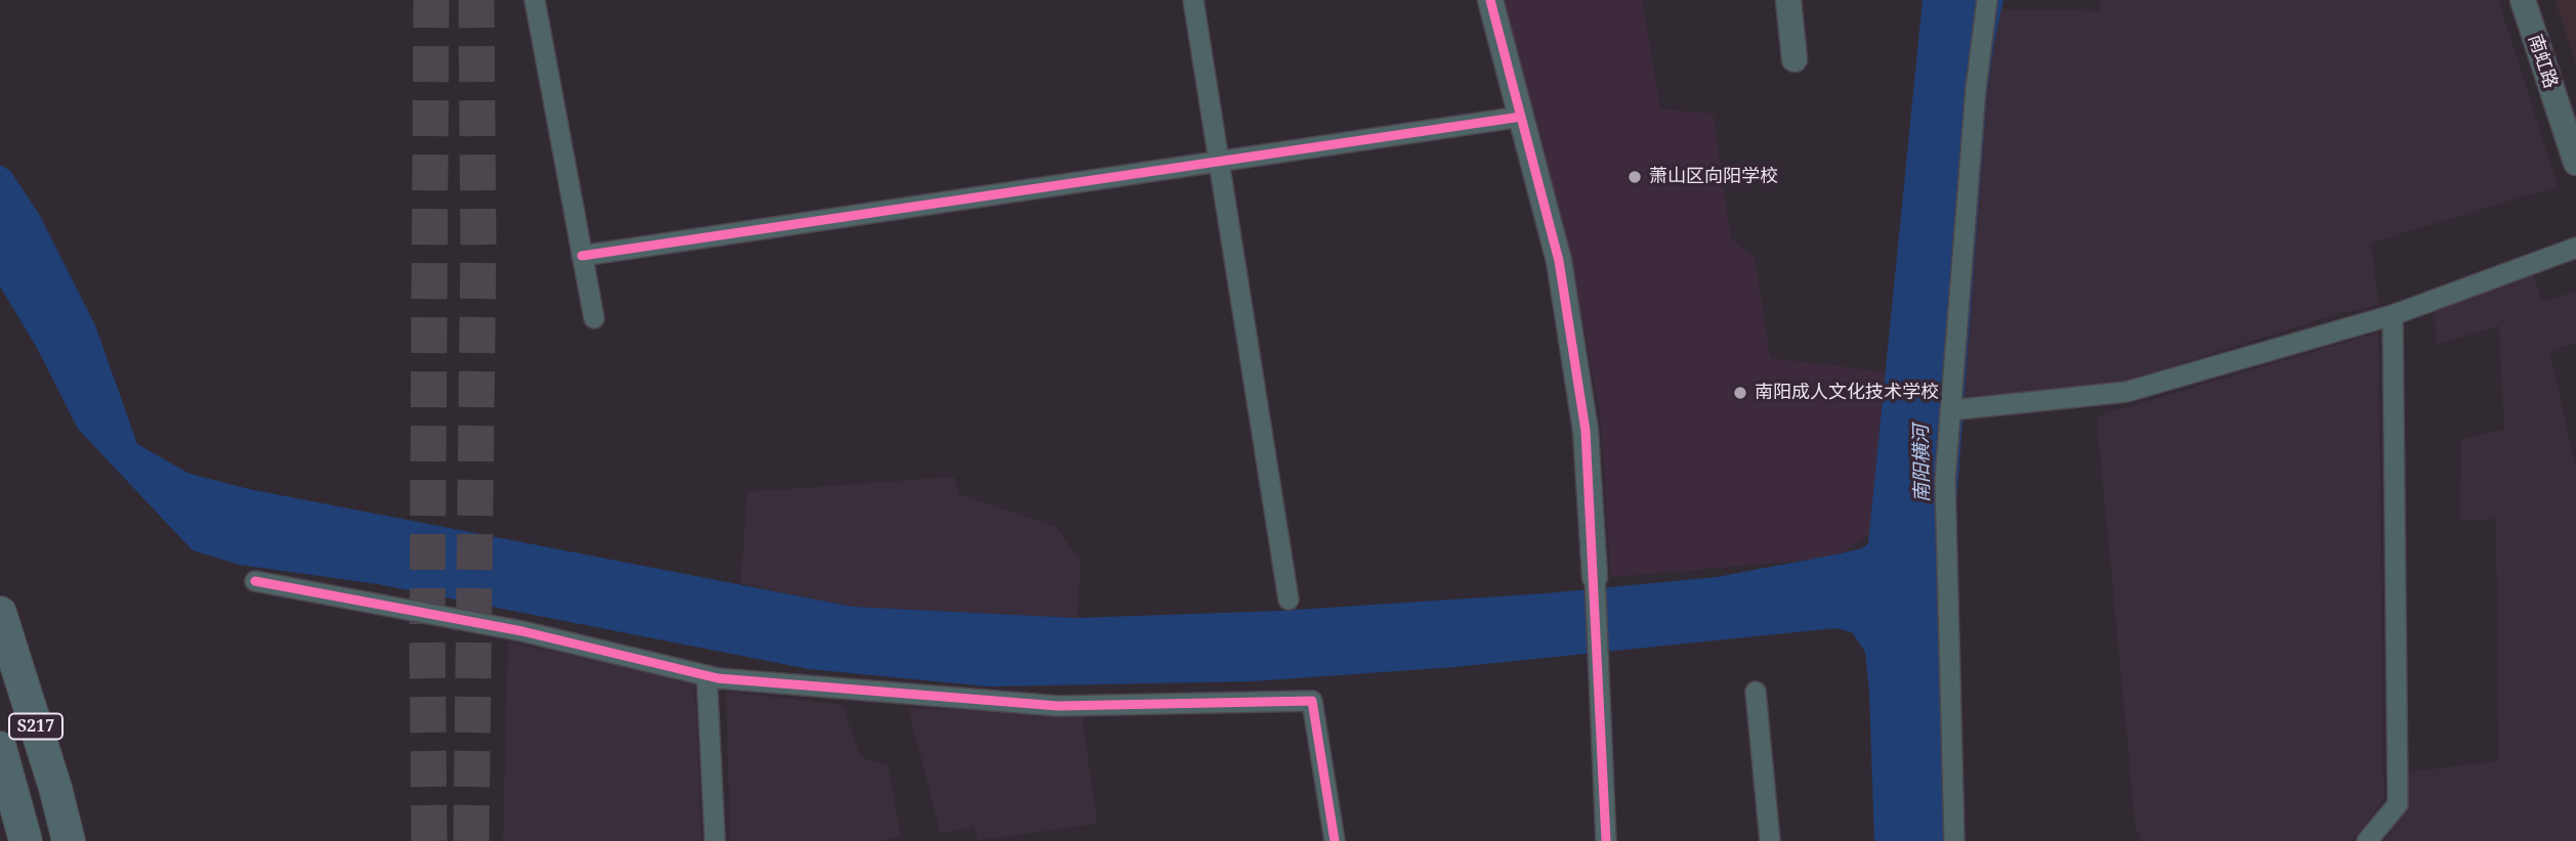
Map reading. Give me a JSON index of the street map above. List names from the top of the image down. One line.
{"streets":{"main road":["S217"],"street":["南虹路"]},"water":["南阳横河"],"places":["萧山区向阳学校","南阳成人文化技术学校"]}
